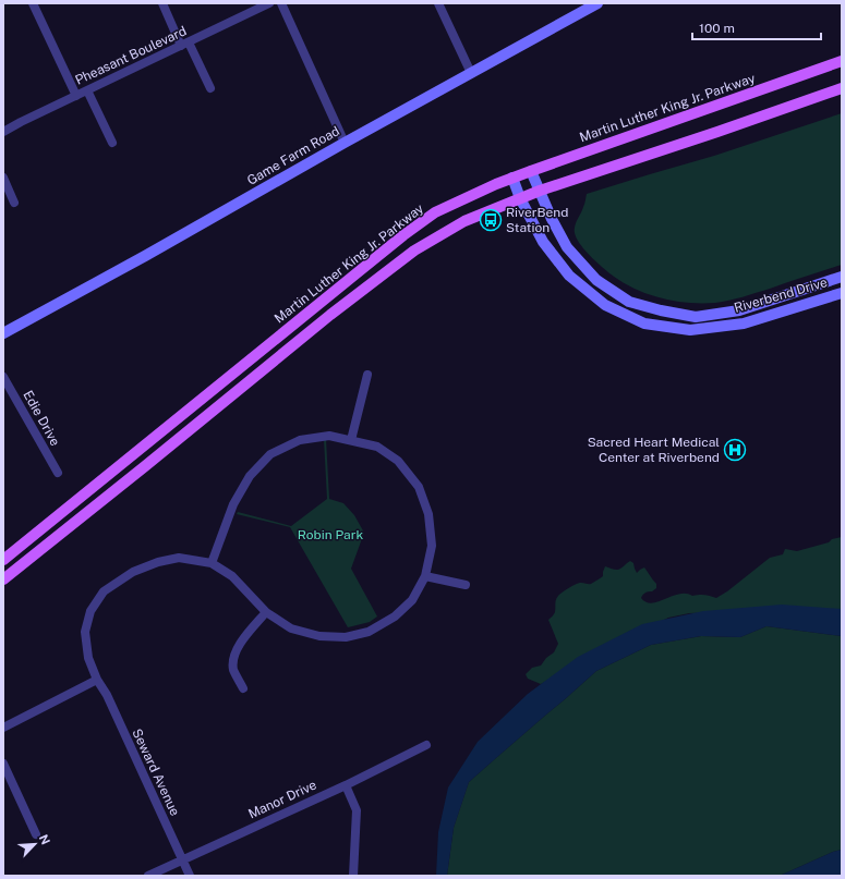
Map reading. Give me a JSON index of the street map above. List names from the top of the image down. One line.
{"streets":{"main road":["Martin Luther King Jr. Parkway"],"street":["Pheasant Boulevard","Game Farm Road","Riverbend Drive","Edie Drive","Seward Avenue","Manor Drive"]},"crossings":[["Martin Luther King Jr. Parkway","Riverbend Drive"],["Seward Avenue","Manor Drive"]],"parks":["Robin Park"],"places":{"bus stop":["RiverBend Station"],"hospital":["Sacred Heart Medical Center at Riverbend"]},"scale_bar":"100 m","north":"top right"}
